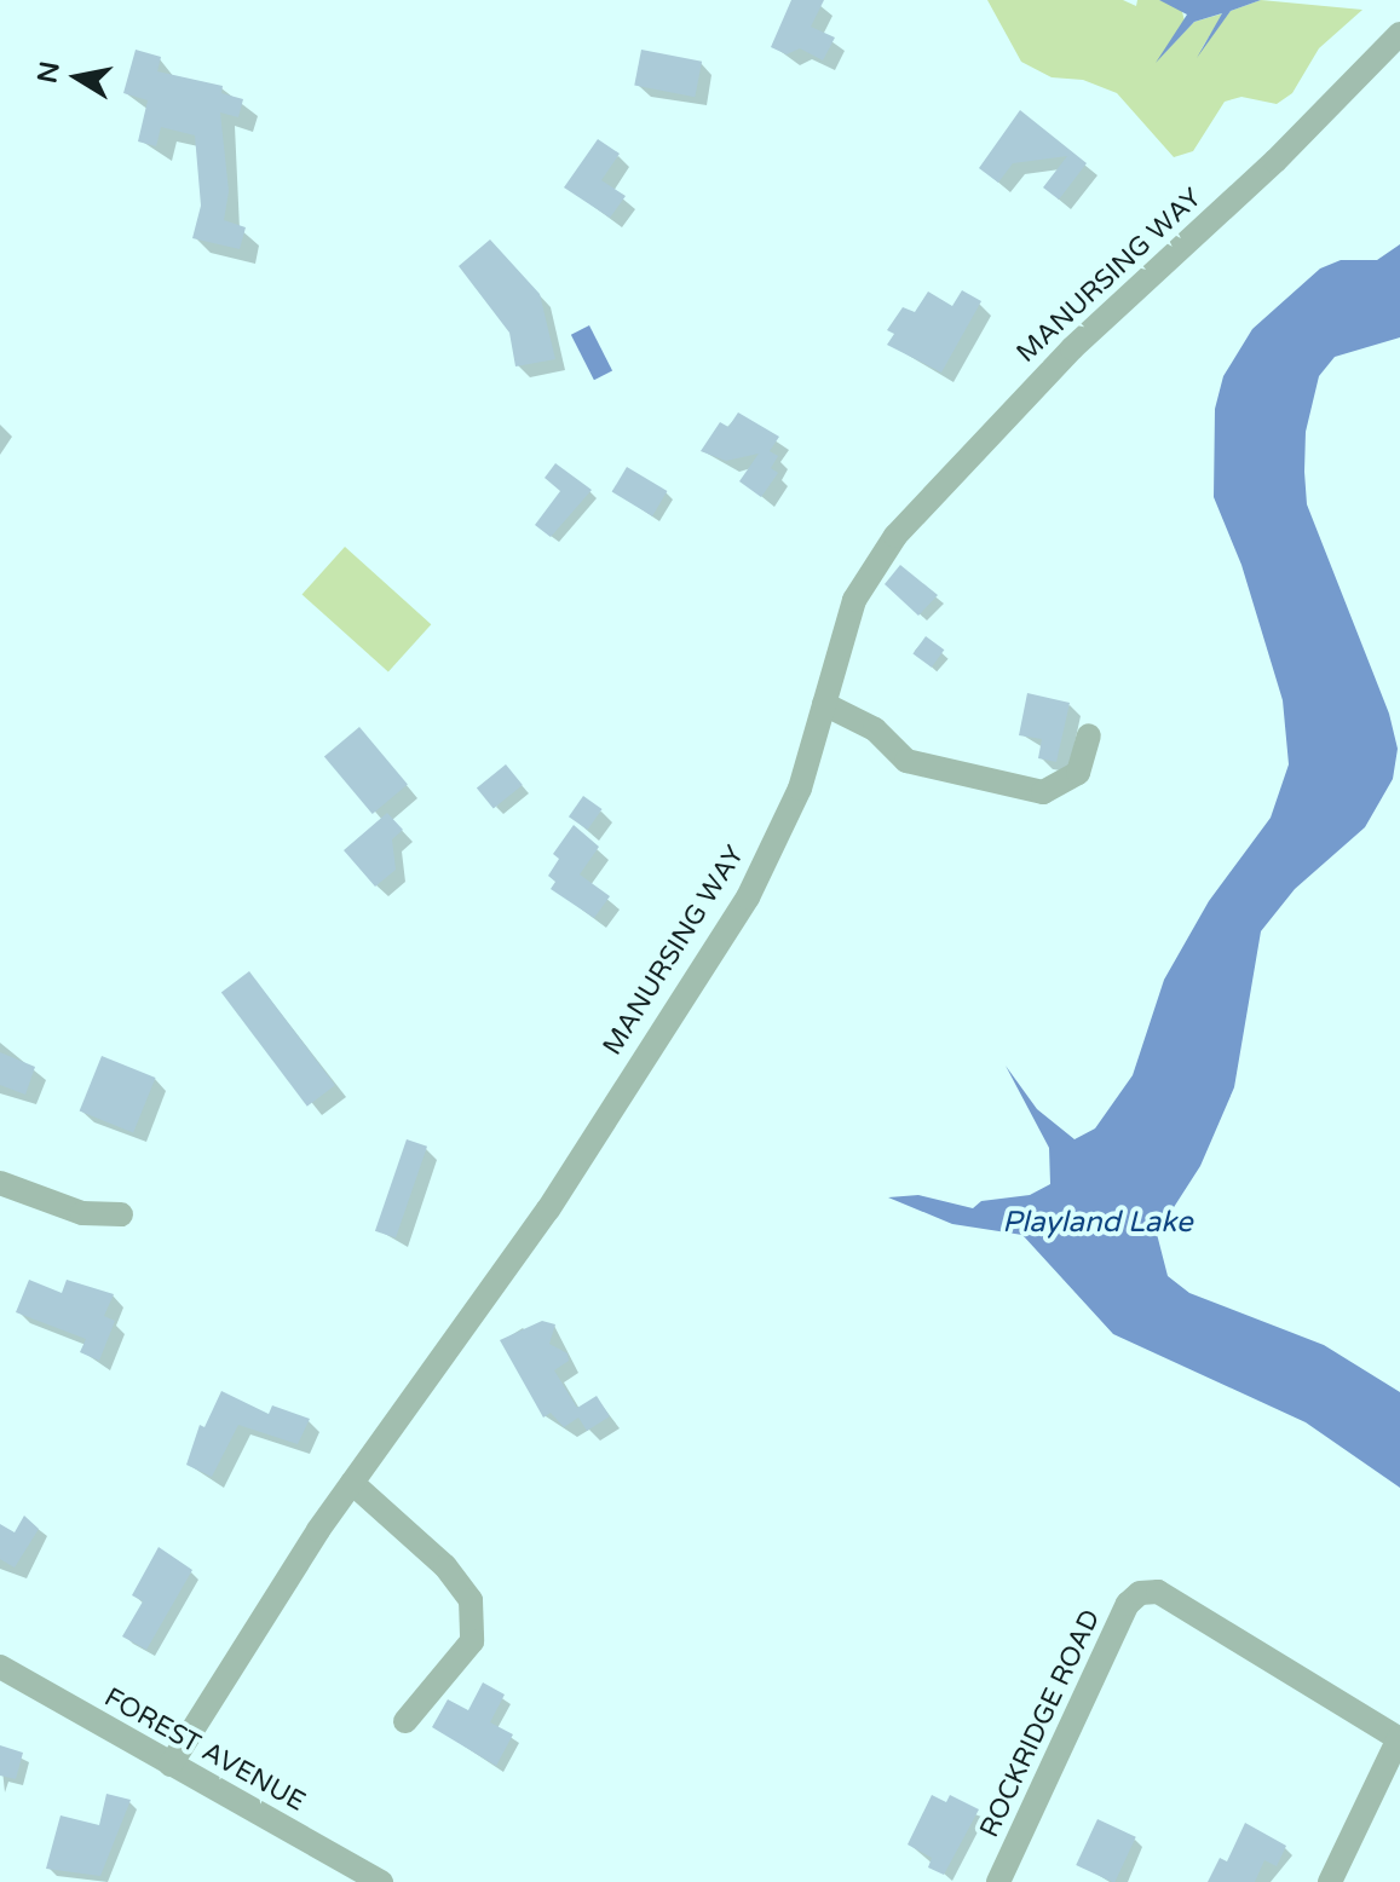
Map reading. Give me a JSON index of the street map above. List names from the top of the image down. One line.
{"streets":{"street":["MANURSING WAY","ROCKRIDGE ROAD","FOREST AVENUE"]},"crossings":[["MANURSING WAY","FOREST AVENUE"]],"water":["Playland Lake"],"north":"left"}
